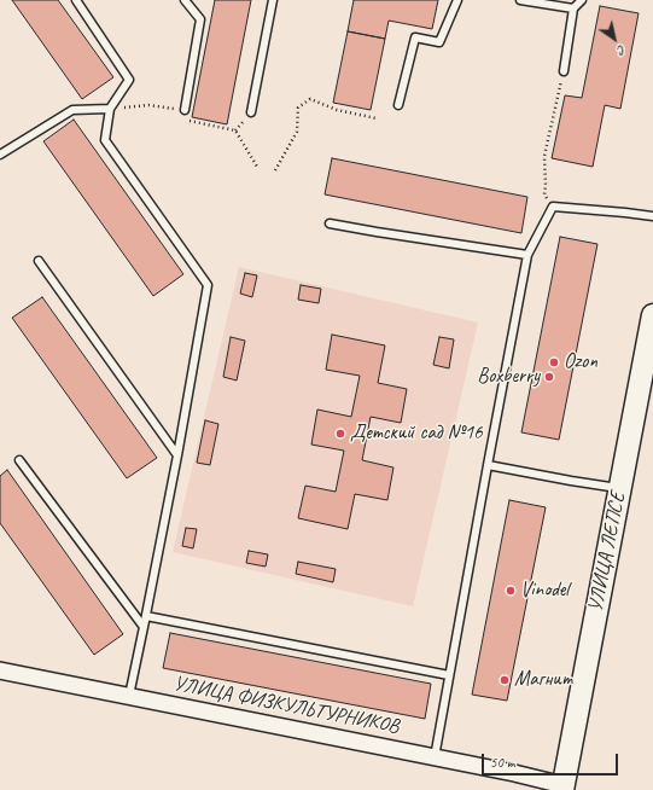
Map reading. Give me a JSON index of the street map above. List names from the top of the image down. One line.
{"streets":{"main road":["УЛИЦА ЛЕПСЕ"],"street":["УЛИЦА ФИЗКУЛЬТУРНИКОВ"]},"crossings":[["УЛИЦА ЛЕПСЕ","УЛИЦА ФИЗКУЛЬТУРНИКОВ"]],"places":["Ozon","Boxberry","Детский сад №16","Vinodel","Магнит"],"scale_bar":"50 m","north":"bottom right"}
